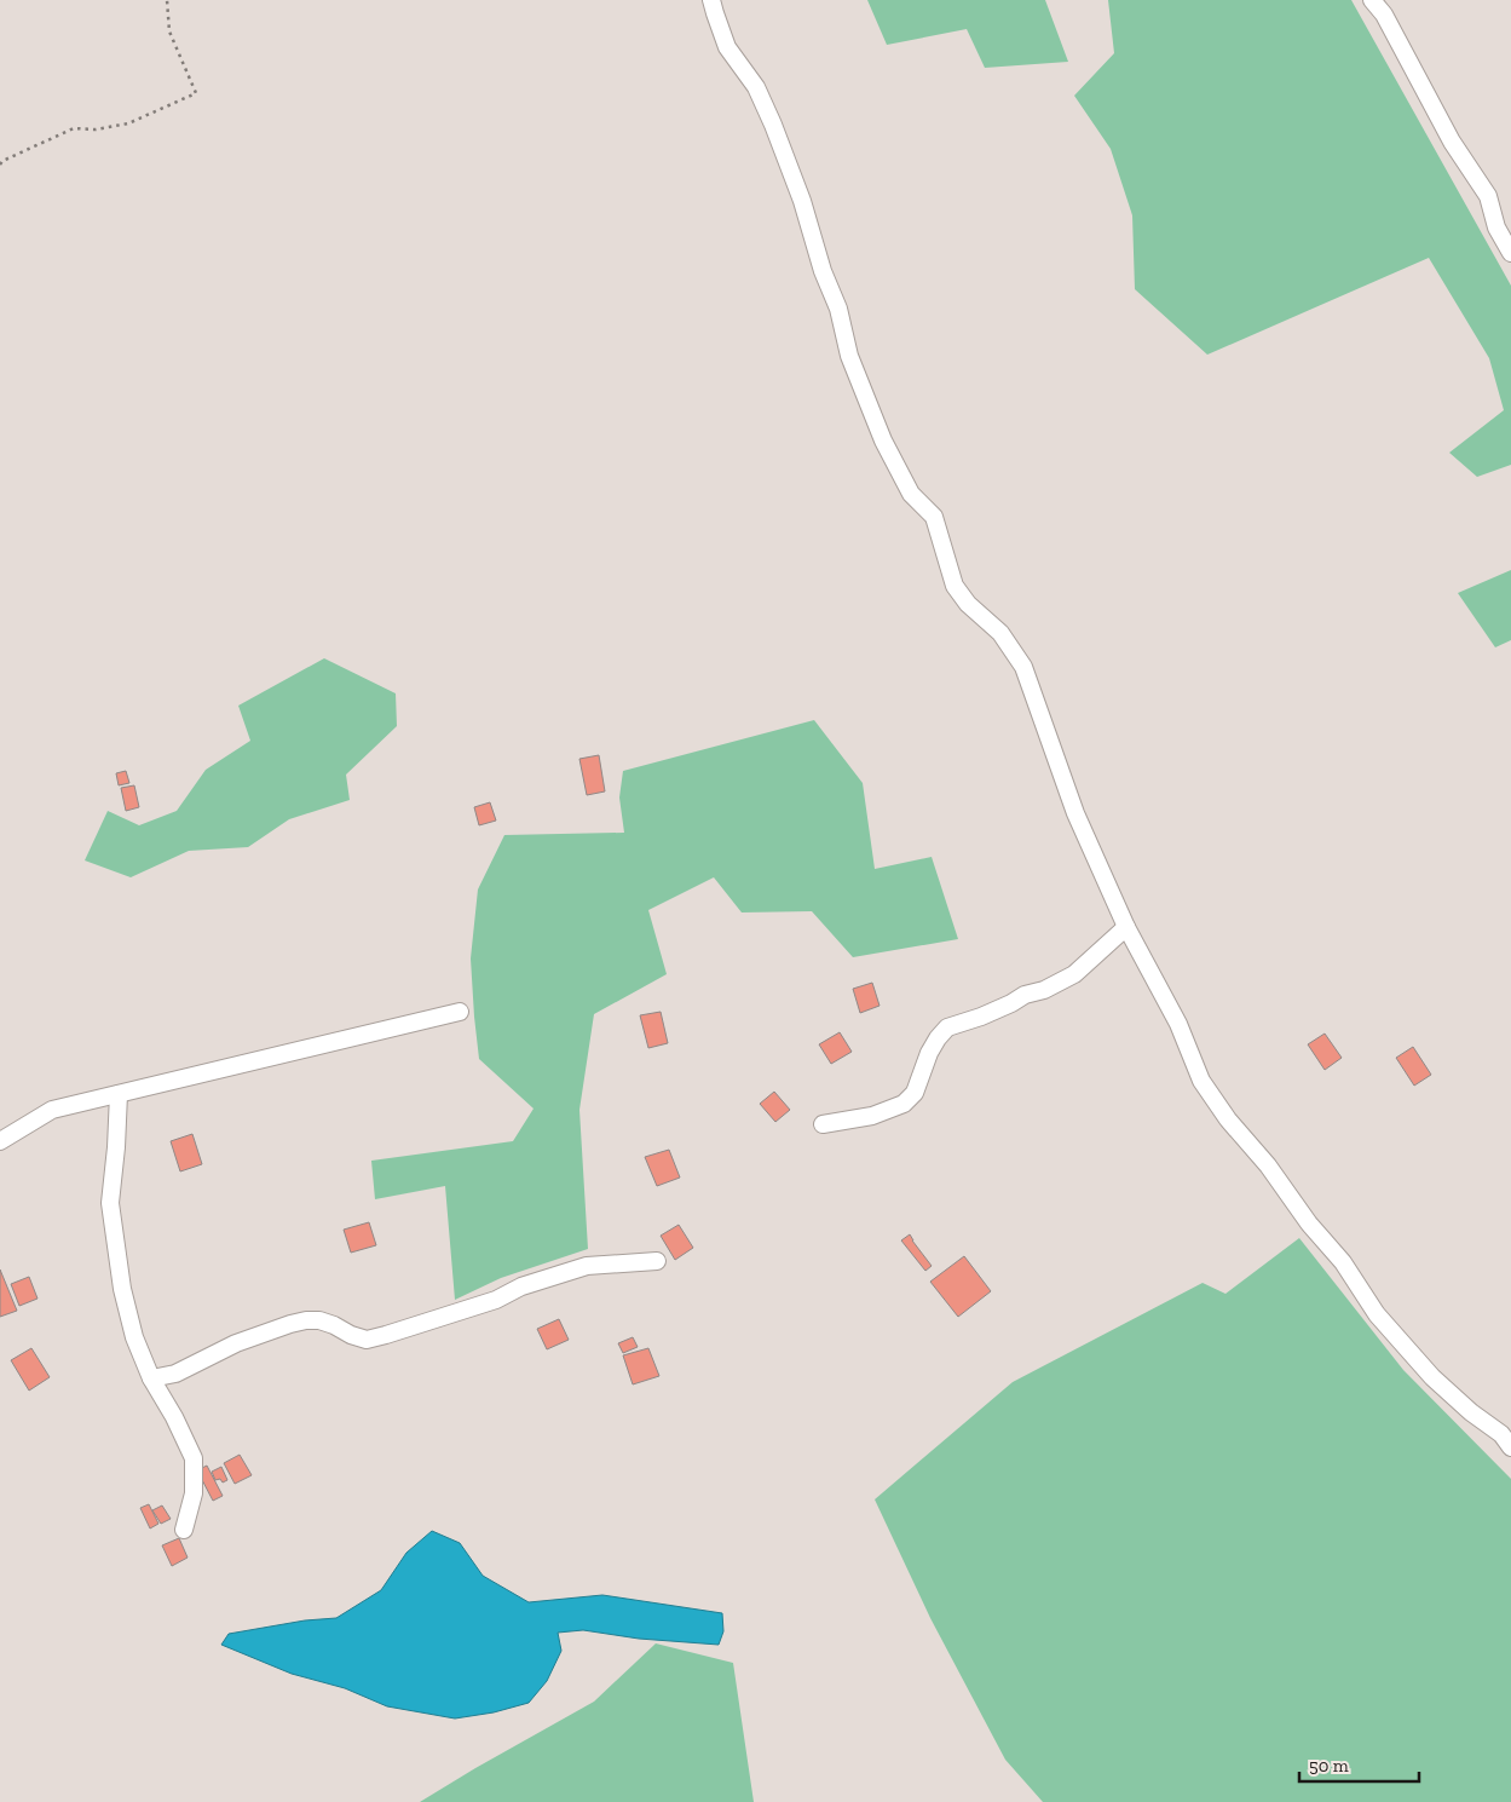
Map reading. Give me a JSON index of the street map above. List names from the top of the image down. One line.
{"scale_bar":"50 m"}
